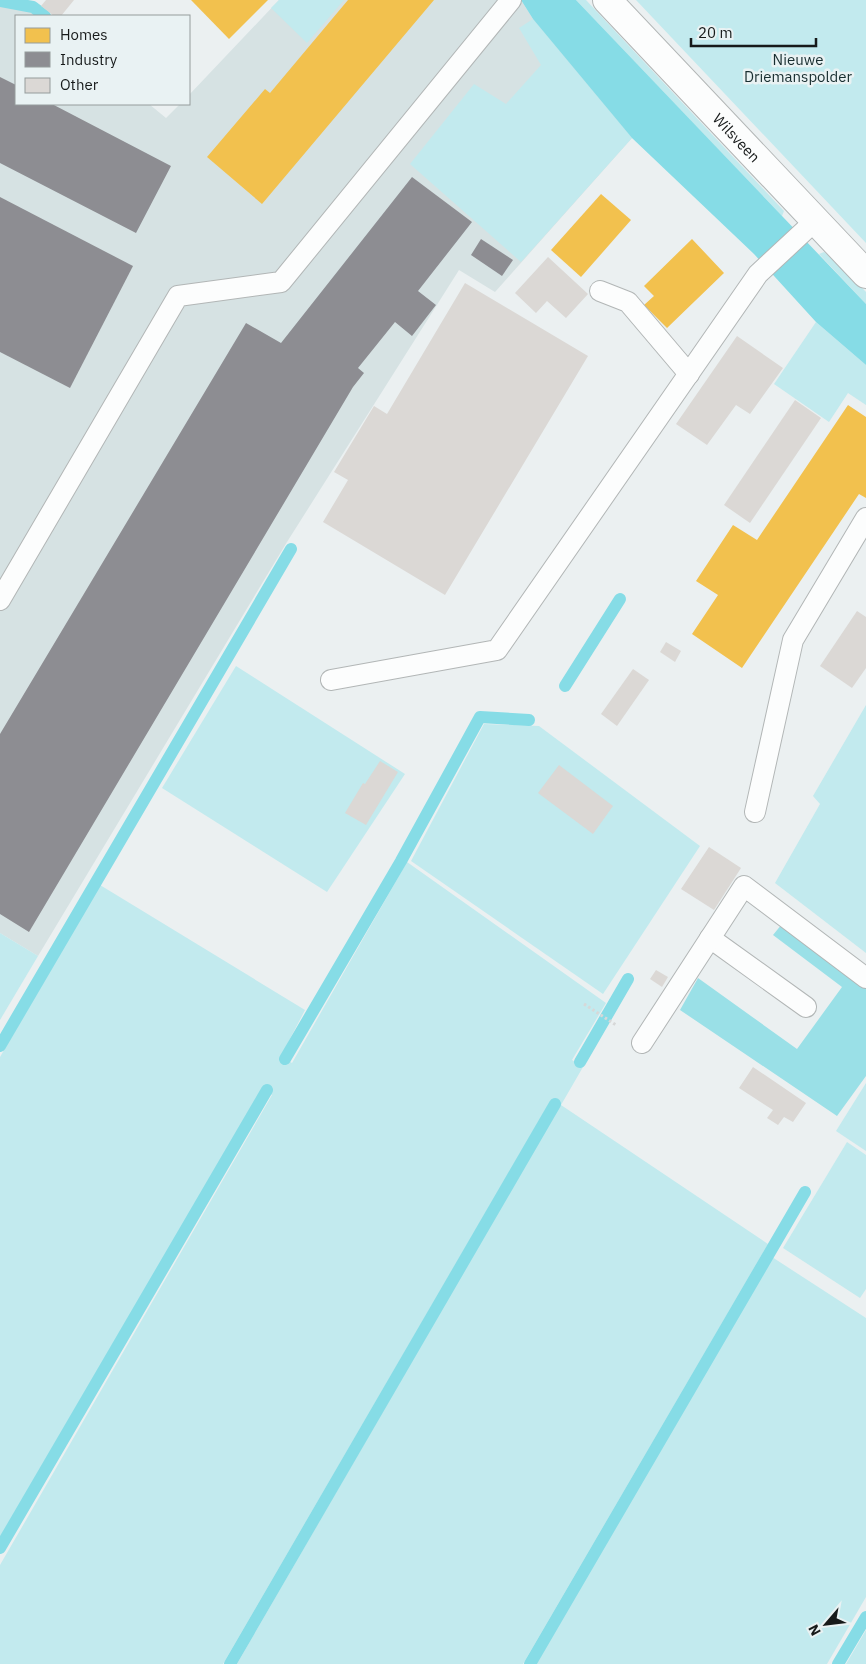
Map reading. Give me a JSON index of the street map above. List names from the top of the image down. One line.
{"streets":{"street":["Wilsveen"]},"parks":["Nieuwe Driemanspolder"],"legend":["Homes","Industry","Other"],"scale_bar":"20 m","north":"bottom left"}
